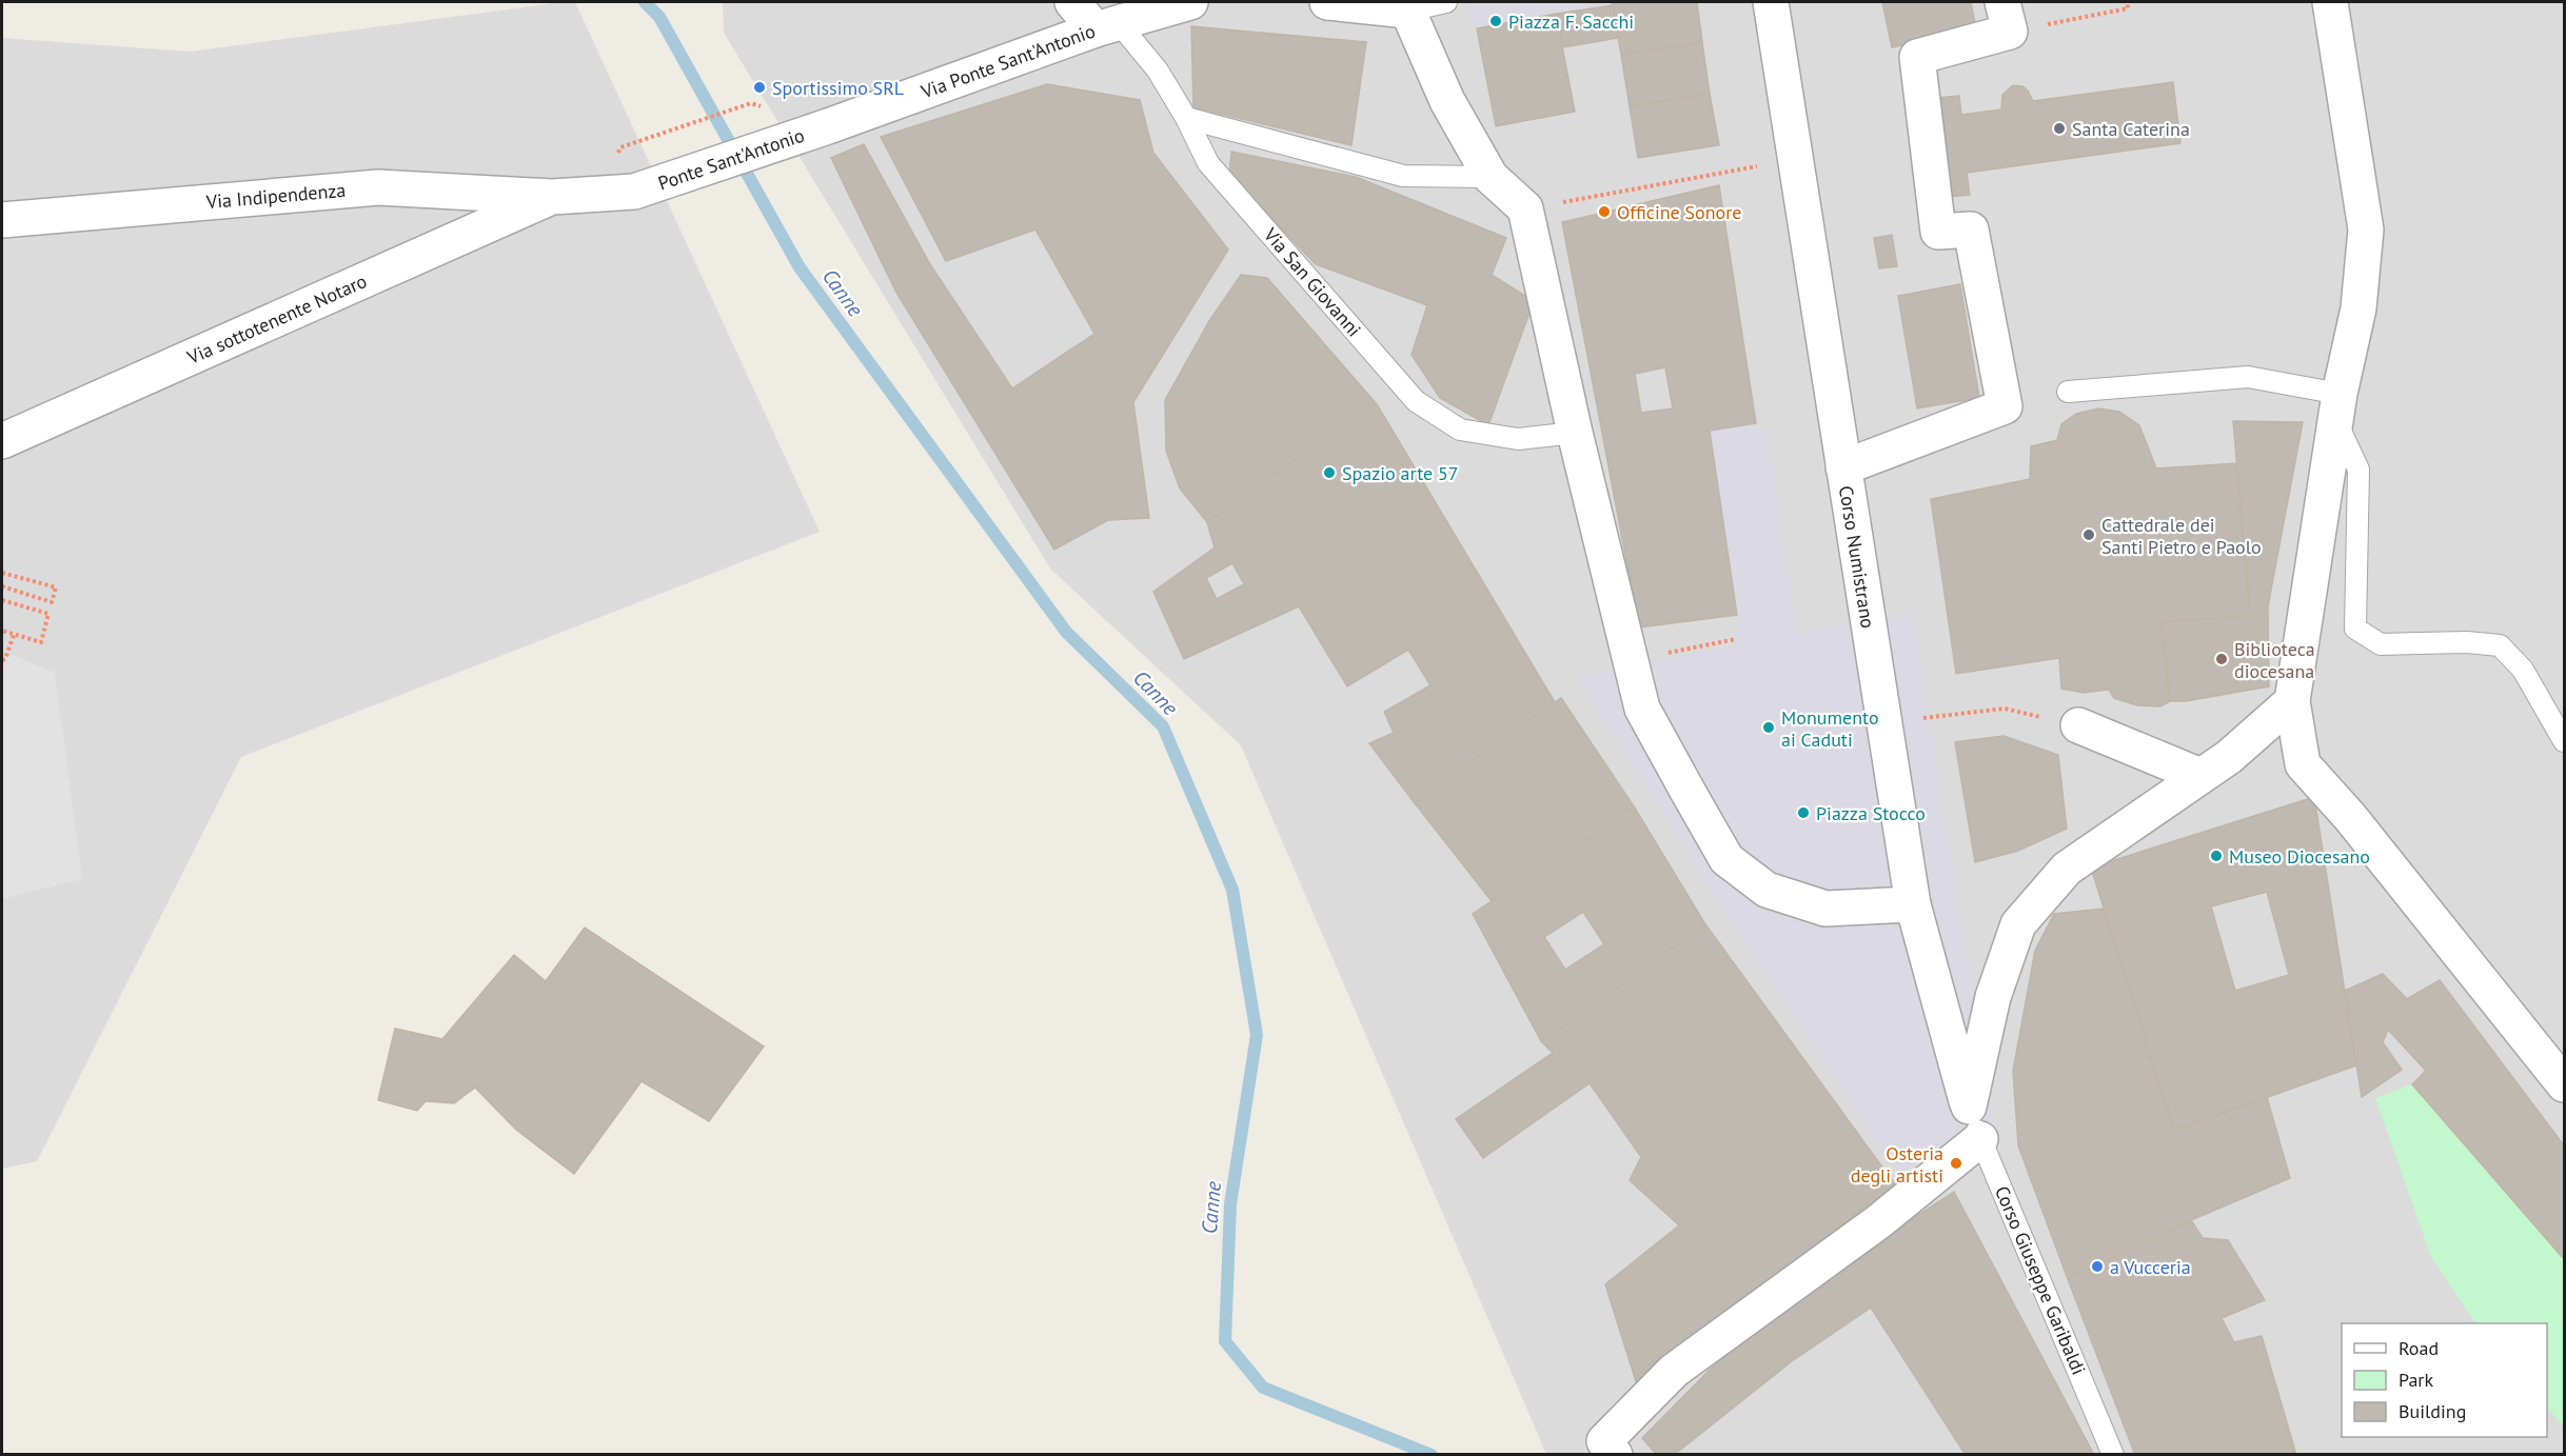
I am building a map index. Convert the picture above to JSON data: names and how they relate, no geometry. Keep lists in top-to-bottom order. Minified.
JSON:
{"streets":{"street":["Via Ponte Sant'Antonio","Ponte Sant'Antonio","Via Indipendenza","Via sottotenente Notaro","Corso Numistrano"],"lane":["Via San Giovanni","Corso Giuseppe Garibaldi"]},"crossings":[["Via Ponte Sant'Antonio","Ponte Sant'Antonio"],["Via Ponte Sant'Antonio","Via San Giovanni"],["Ponte Sant'Antonio","Via Indipendenza"],["Ponte Sant'Antonio","Via sottotenente Notaro"],["Via Indipendenza","Via sottotenente Notaro"],["Corso Numistrano","Corso Giuseppe Garibaldi"]],"water":["Canne"],"places":["Piazza F. Sacchi","Sportissimo SRL","Santa Caterina","Officine Sonore","Spazio arte 57","Cattedrale dei Santi Pietro e Paolo","Biblioteca diocesana","Monumento ai Caduti","Piazza Stocco","Museo Diocesano","Osteria degli artisti","a Vucceria"],"legend":["Road","Park","Building"]}
